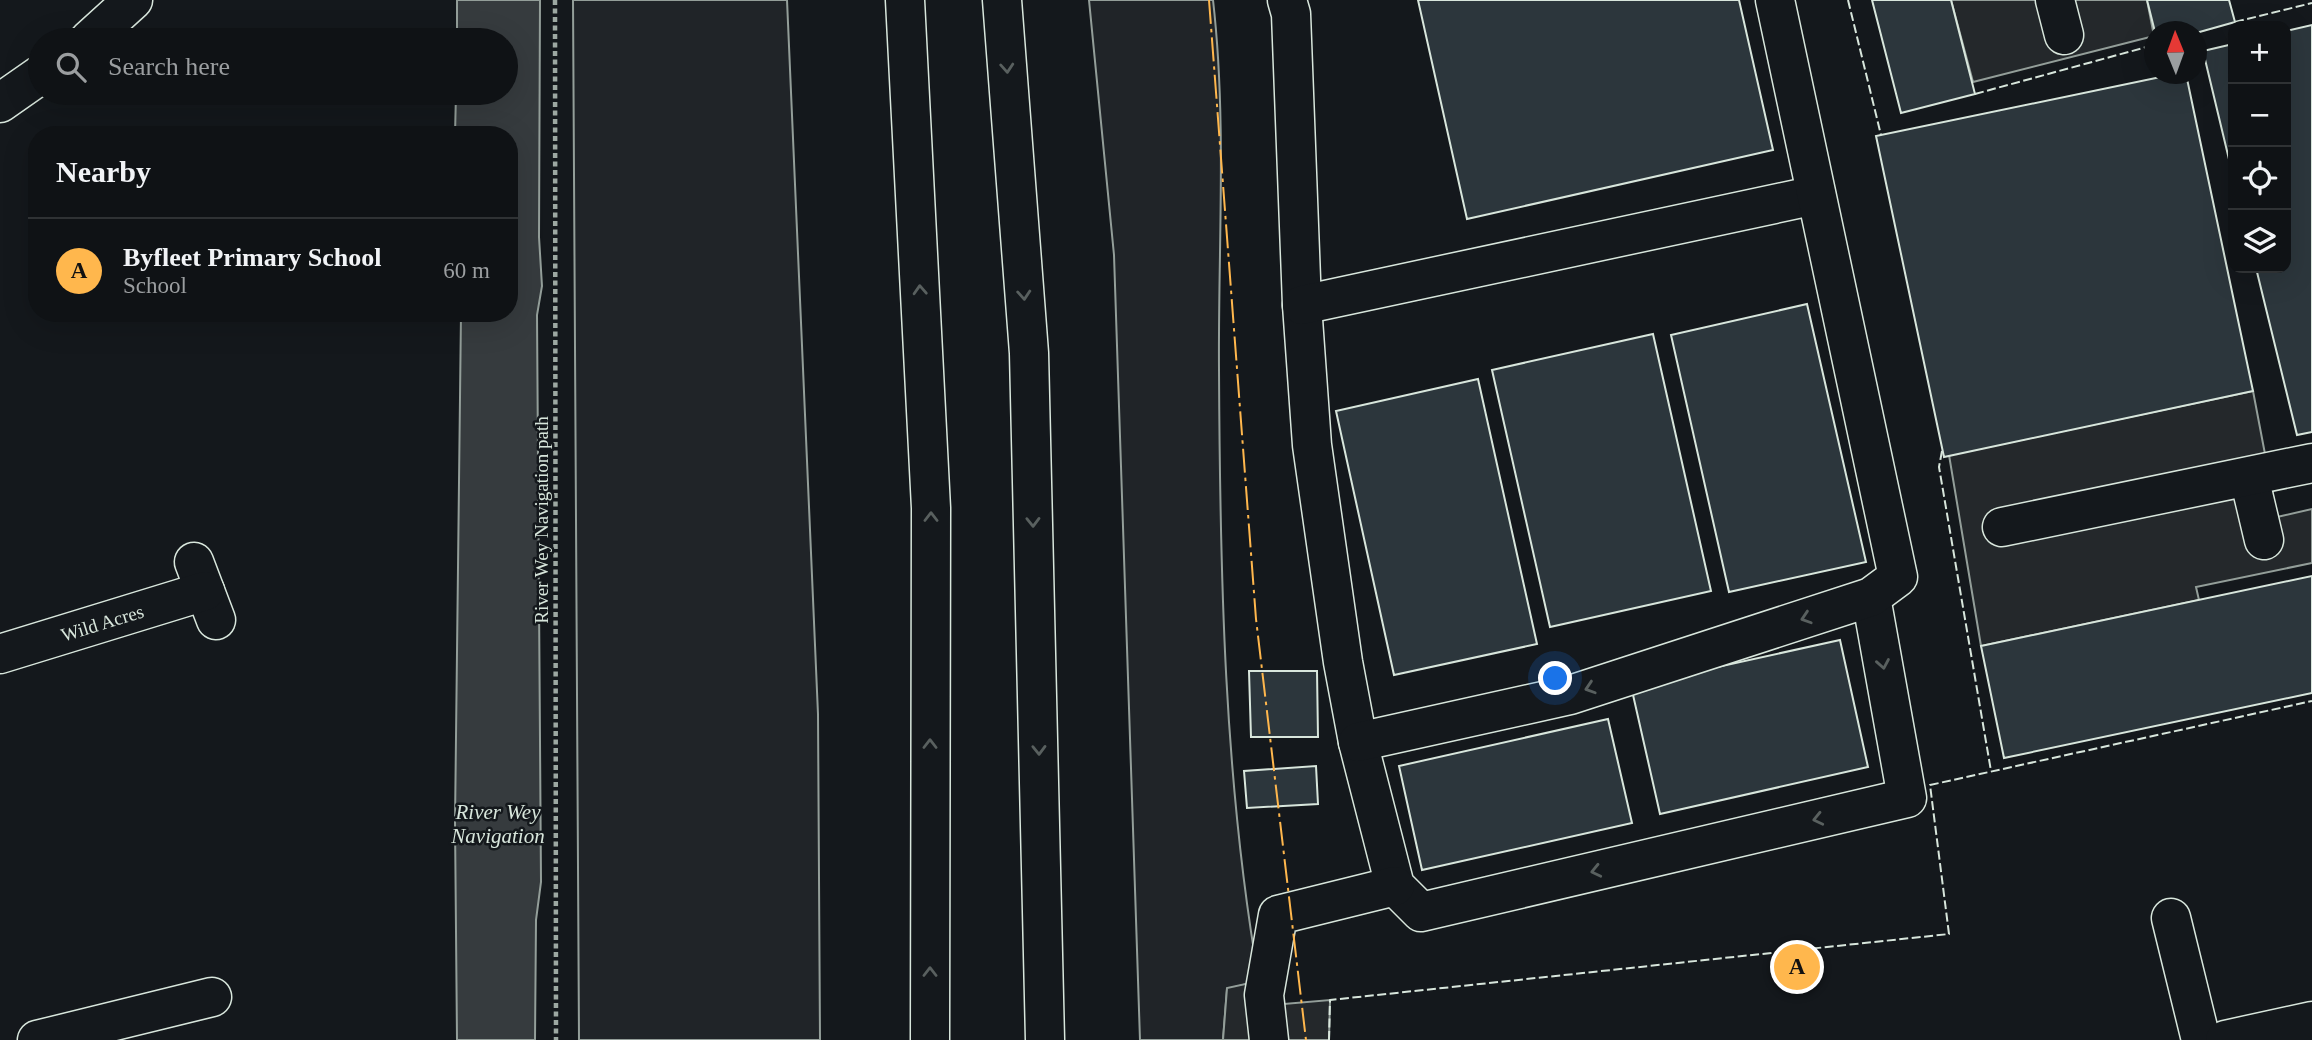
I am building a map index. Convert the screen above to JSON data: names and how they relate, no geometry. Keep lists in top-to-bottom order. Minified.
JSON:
{"streets":{"main road":["Wild Acres"],"path":["River Wey Navigation path"]},"water":["River Wey Navigation"],"north":"top","page":{"map_buttons":["+","−"],"search":"Search here","heading":"Nearby","list":[{"mark":"A","name":"Byfleet Primary School","note":"School","value":"60 m"}],"pins":"A"}}
